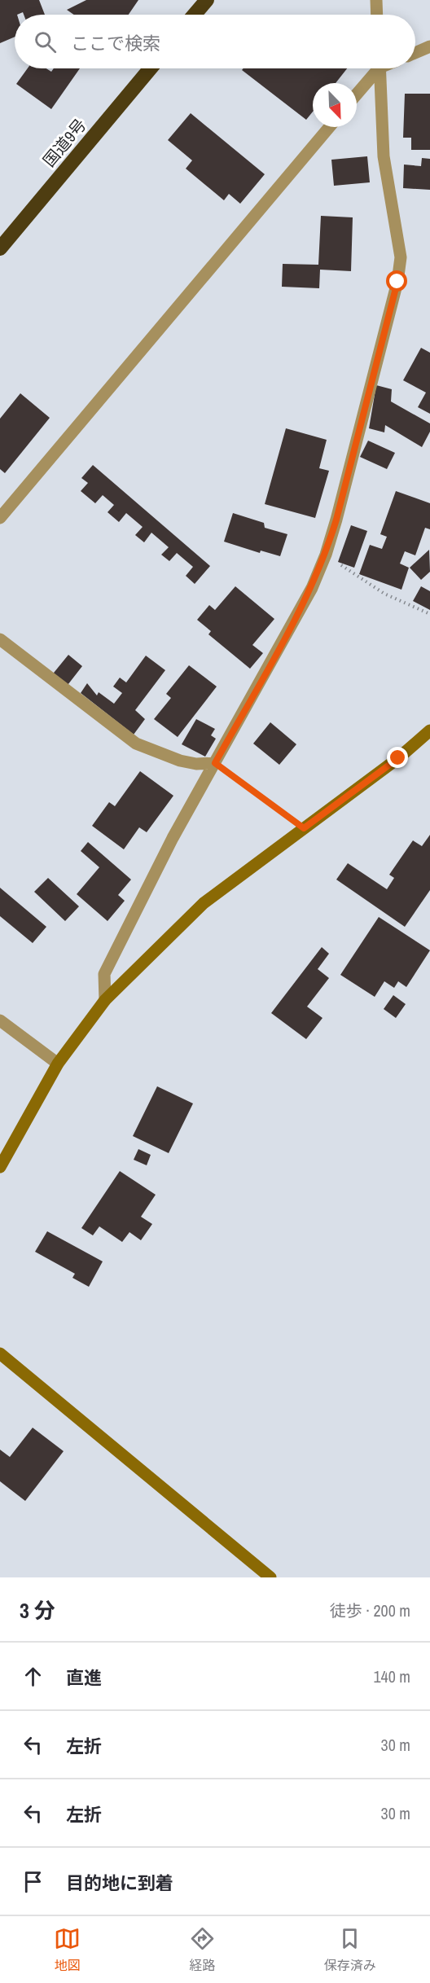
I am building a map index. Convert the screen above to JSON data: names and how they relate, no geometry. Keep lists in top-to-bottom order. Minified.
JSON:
{"streets":{"highway":["国道9号"]},"north":"bottom right","page":{"search":"ここで検索","heading":["3 分","徒歩 · 200 m"],"list":[["直進","140 m"],["左折","30 m"],["左折","30 m"],"目的地に到着"],"nav":["地図","経路","保存済み"]}}
